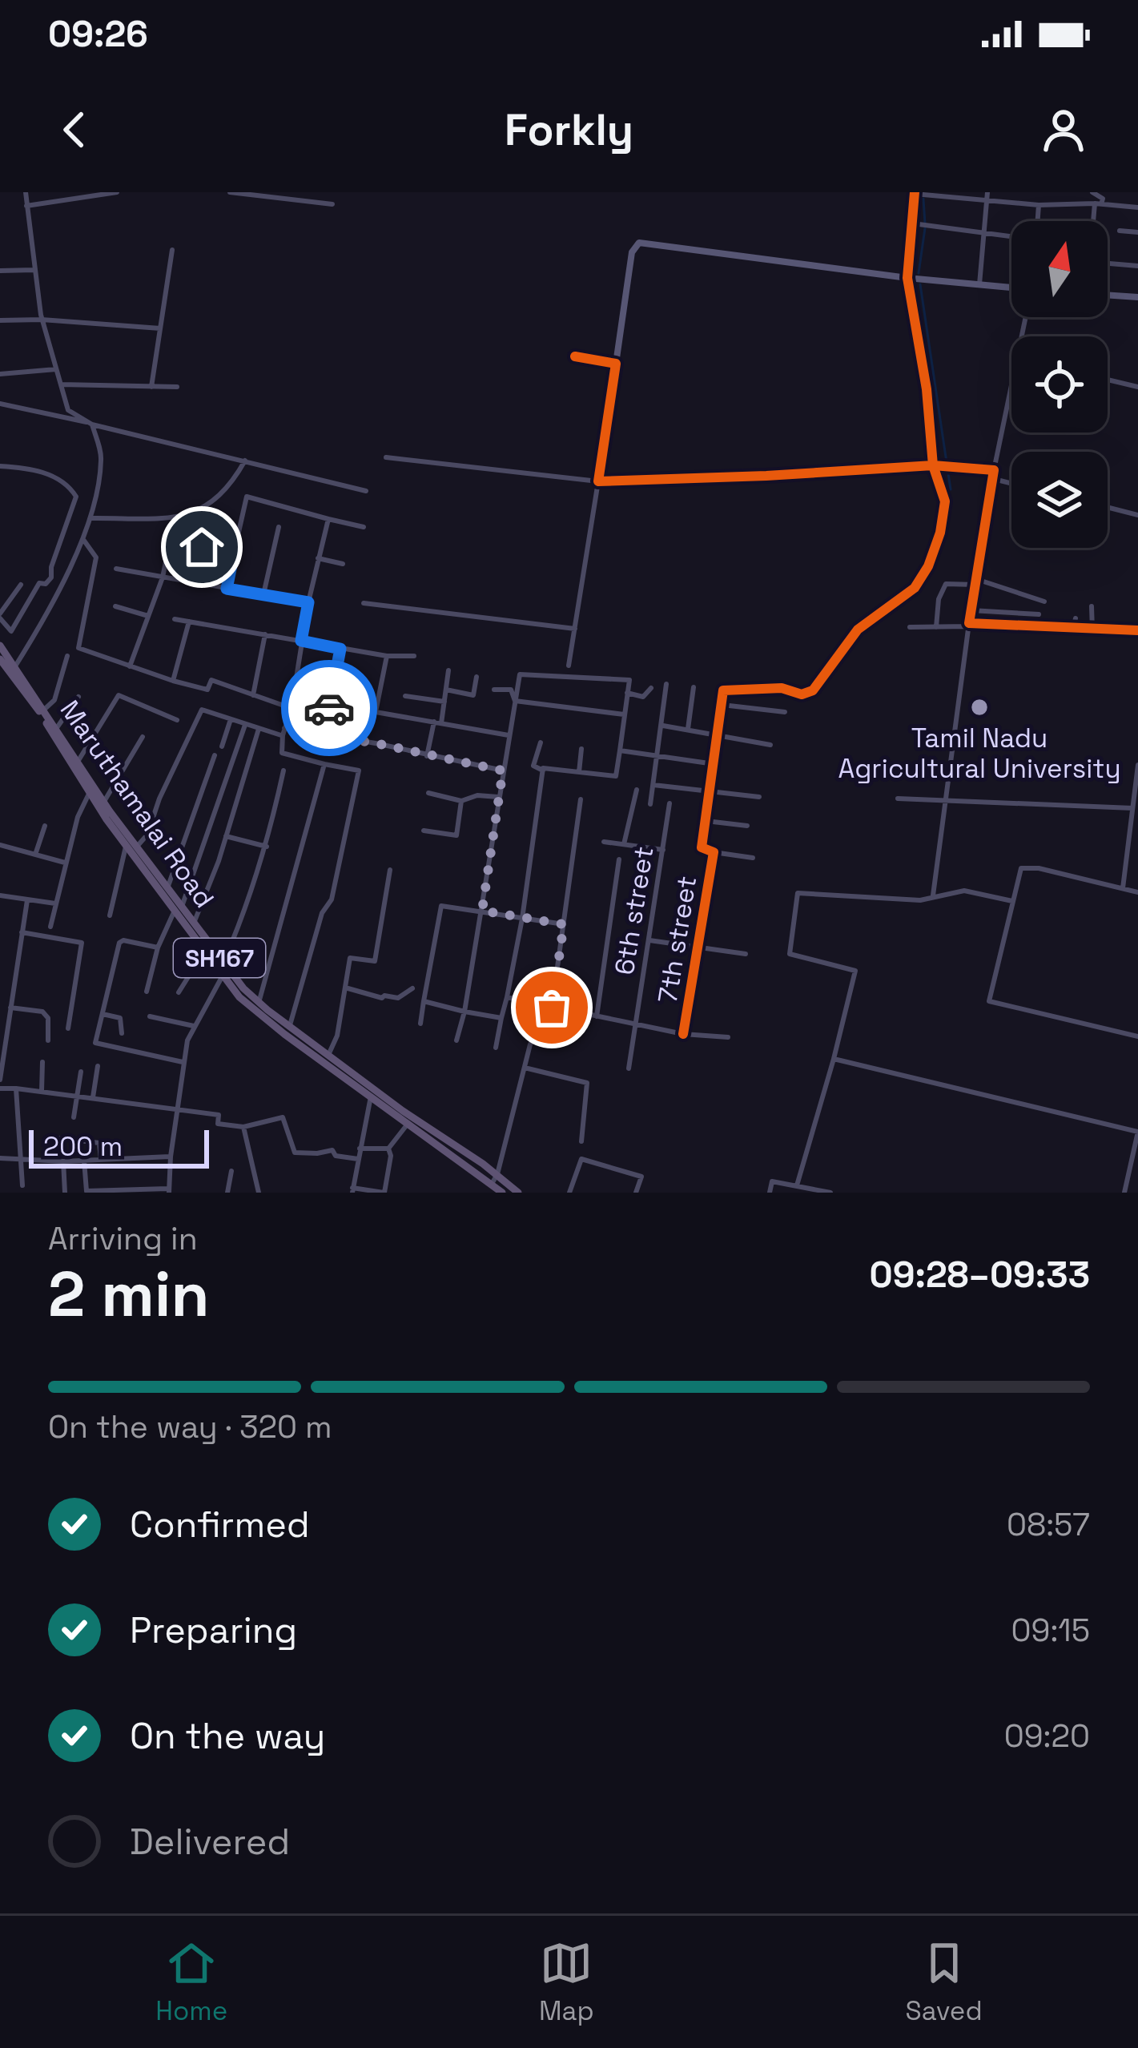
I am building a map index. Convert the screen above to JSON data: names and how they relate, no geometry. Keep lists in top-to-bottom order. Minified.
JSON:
{"streets":{"main road":["Maruthamalai Road","SH167"],"street":["6th street","7th street"]},"places":["Tamil Nadu Agricultural University"],"scale_bar":"200 m","north":"top","page":{"status":"09:26","header":"Forkly","scale":"200 m","heading":["2 min","Arriving in","09:28–09:33"],"bar":"On the way · 320 m","list":[["Confirmed","08:57"],["Preparing","09:15"],["On the way","09:20"],"Delivered"],"tabs":["Home","Map","Saved"]}}
